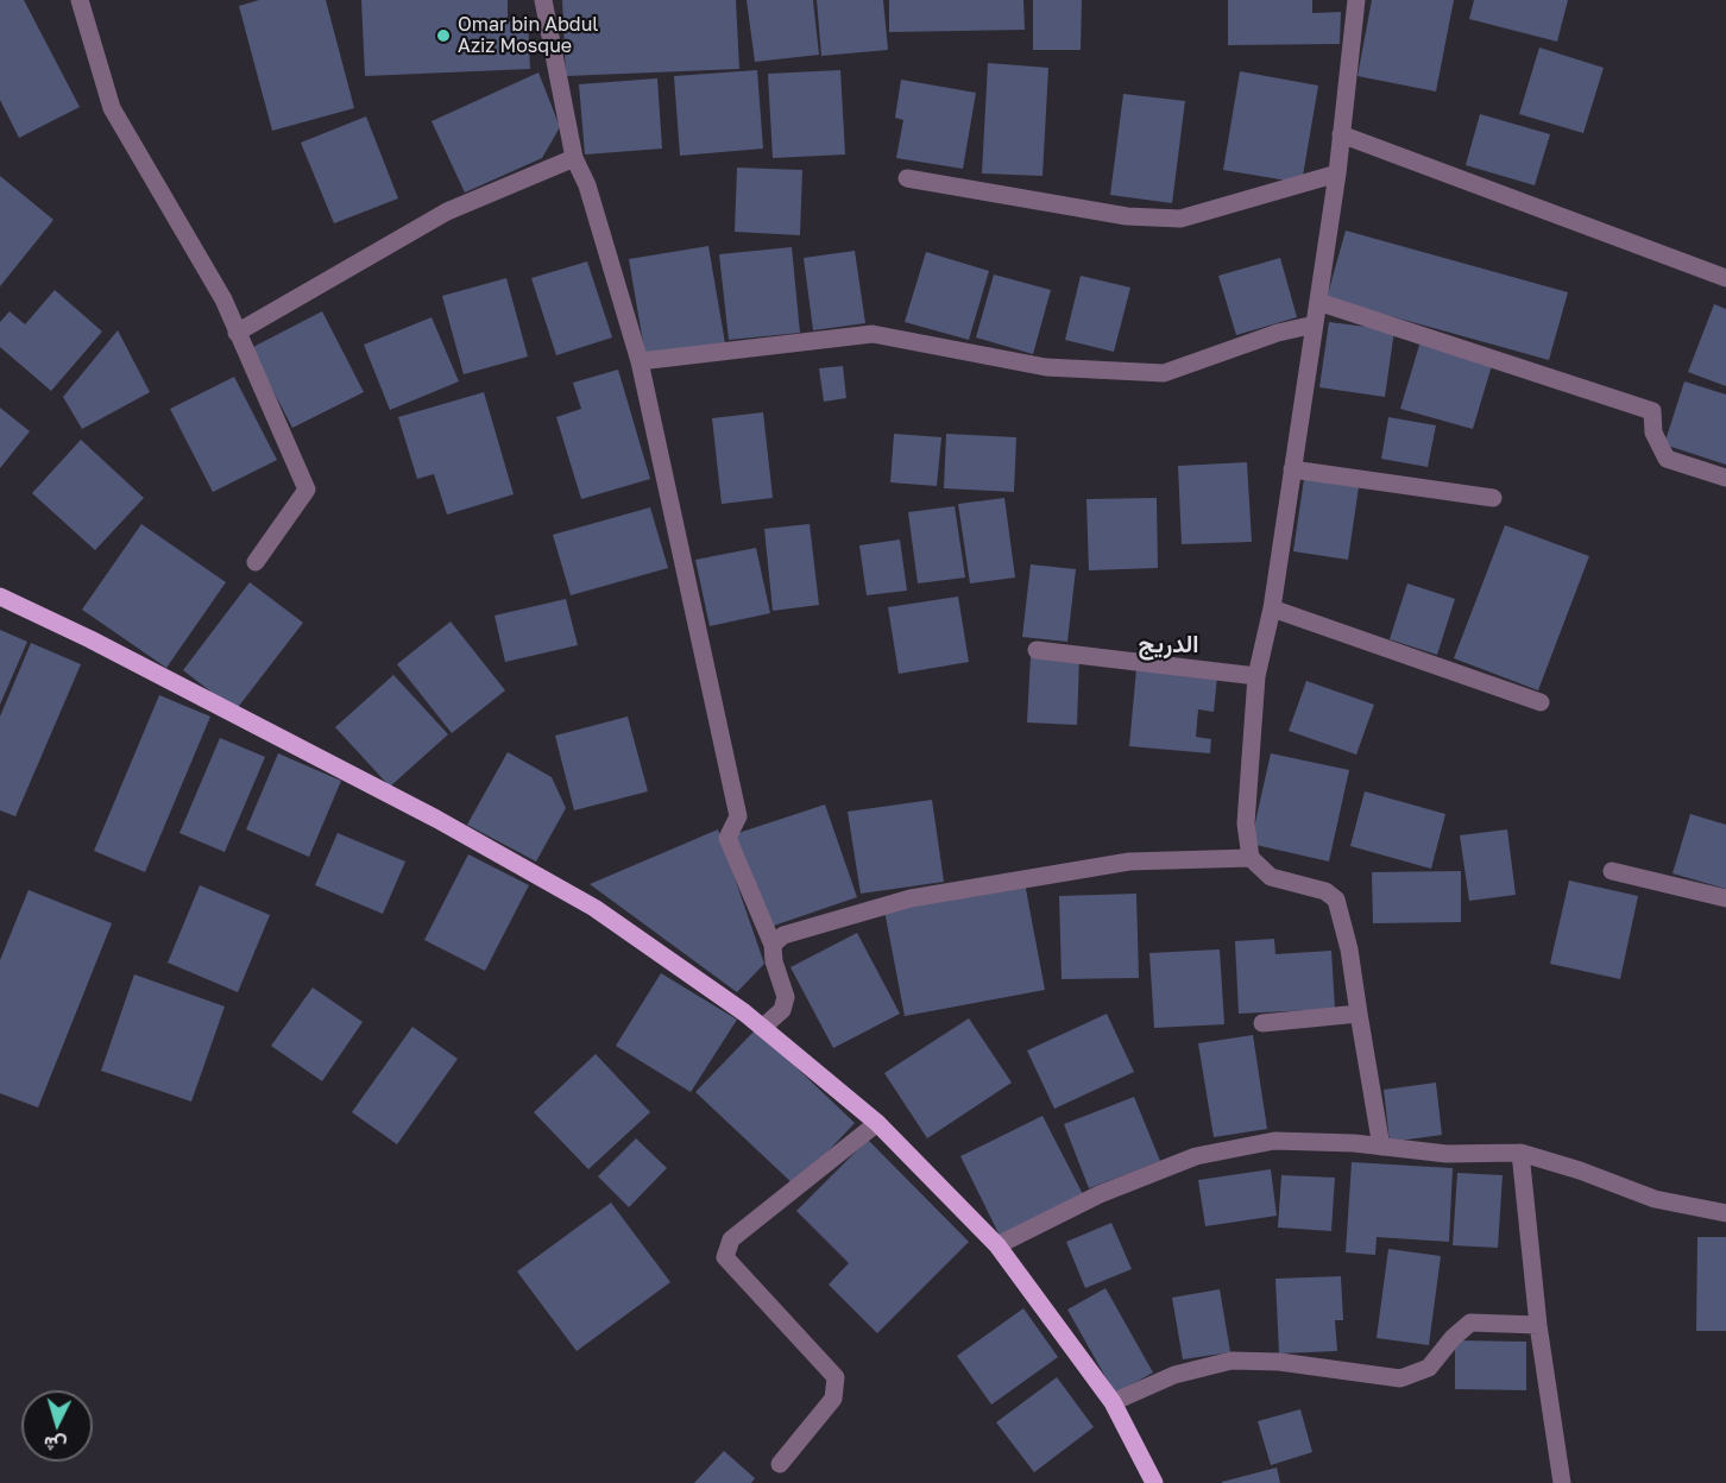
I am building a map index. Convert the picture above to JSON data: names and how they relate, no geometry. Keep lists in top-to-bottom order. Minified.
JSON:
{"districts":["الدريج"],"places":["Omar bin Abdul Aziz Mosque"],"north":"bottom"}
